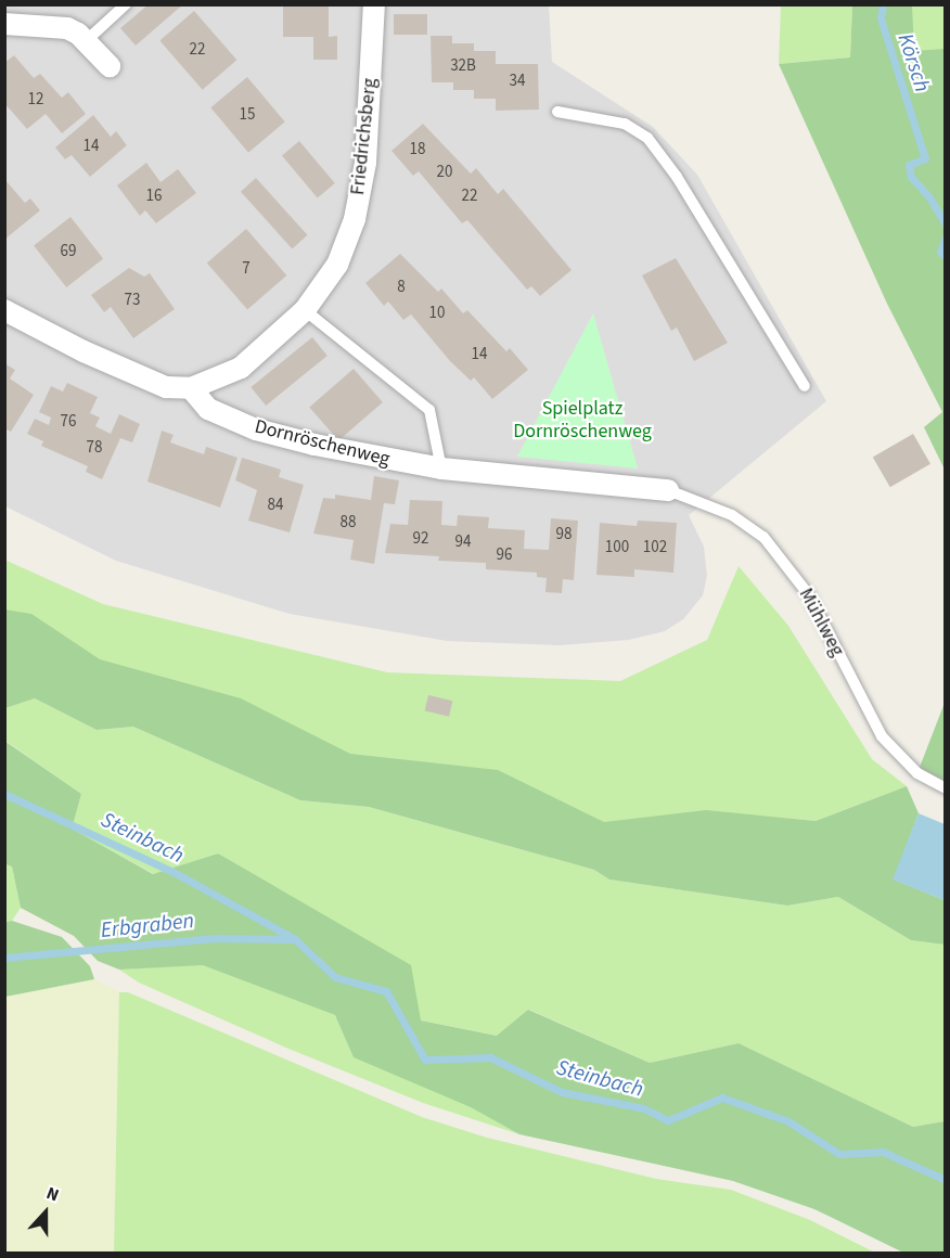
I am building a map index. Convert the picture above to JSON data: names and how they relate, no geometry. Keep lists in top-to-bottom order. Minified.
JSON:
{"streets":{"street":["Friedrichsberg","Dornröschenweg"],"lane":["Mühlweg"]},"crossings":[["Friedrichsberg","Dornröschenweg"],["Dornröschenweg","Mühlweg"]],"water":["Körsch","Steinbach","Erbgraben"],"parks":["Spielplatz Dornröschenweg"],"house_numbers":["22","32B","34","12","15","14","18","20","16","22","69","7","8","73","10","14","76","78","84","88","98","92","94","100","102","96"],"north":"top"}
